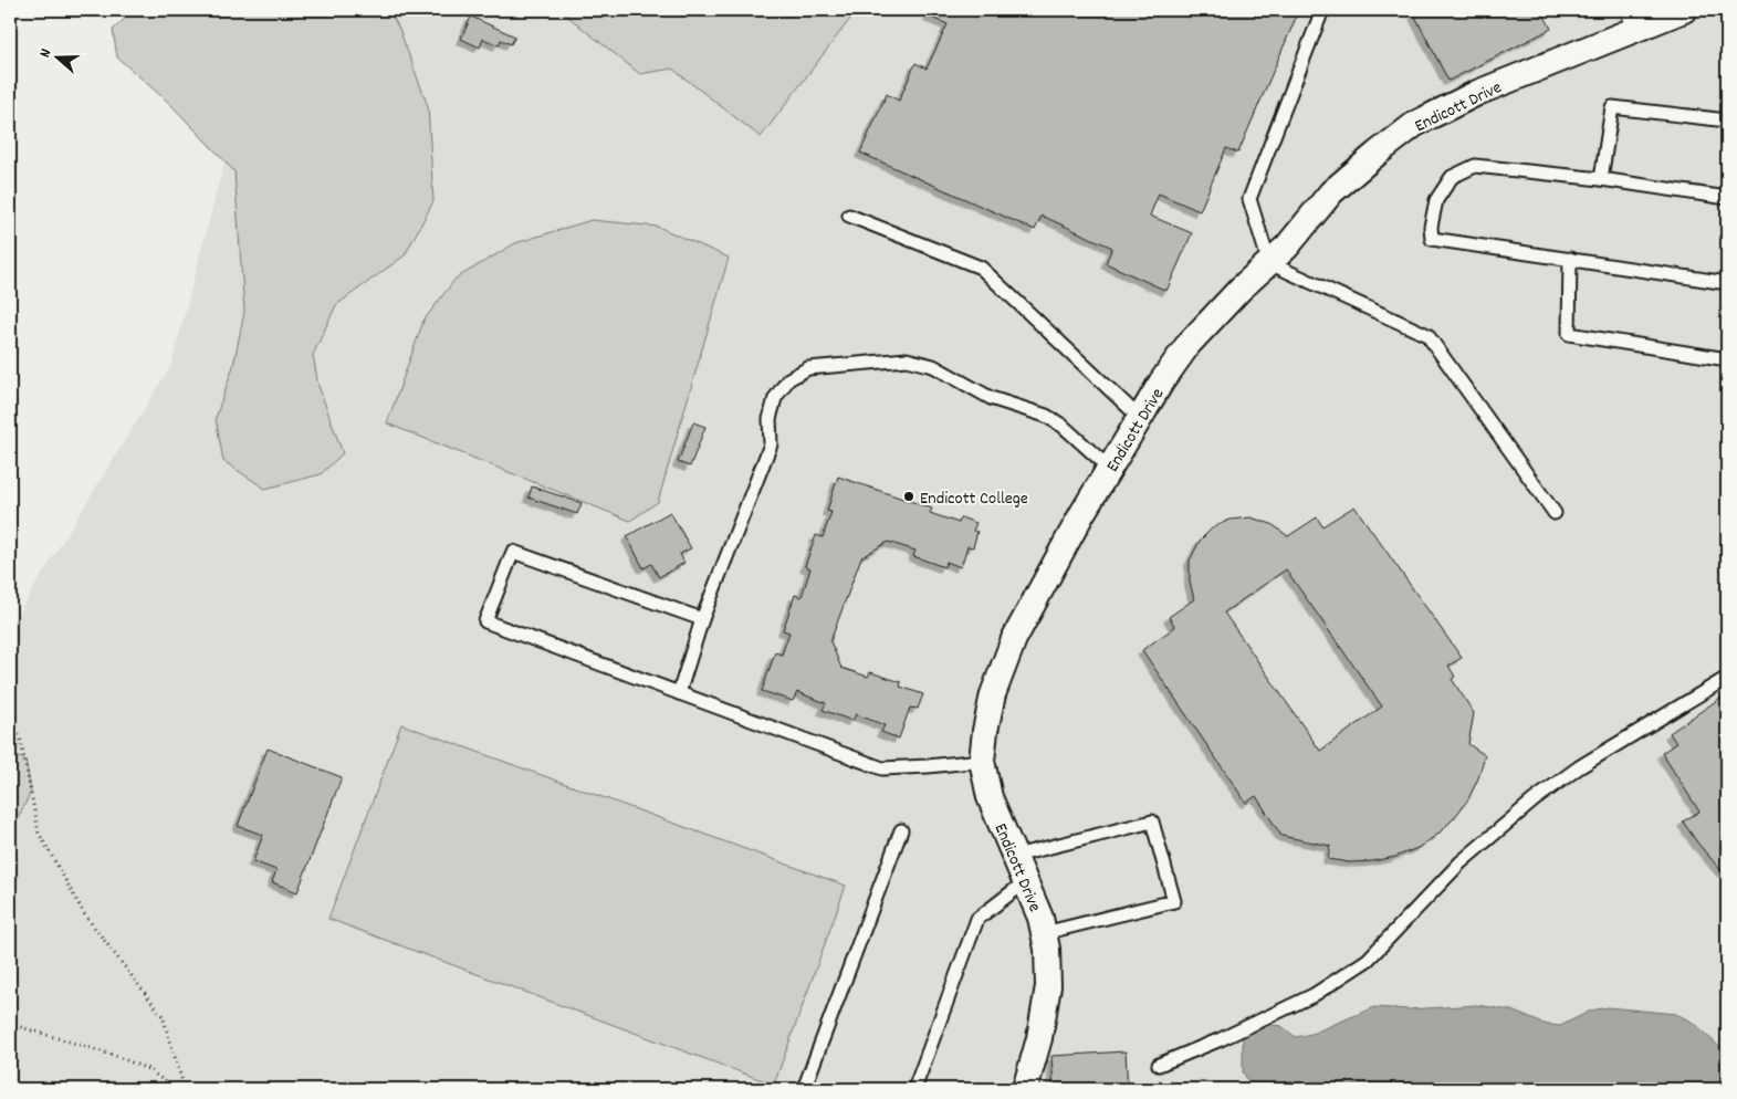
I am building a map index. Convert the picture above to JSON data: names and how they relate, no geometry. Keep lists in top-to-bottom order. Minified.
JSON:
{"streets":{"street":["Endicott Drive"]},"places":["Endicott College"],"north":"left"}
